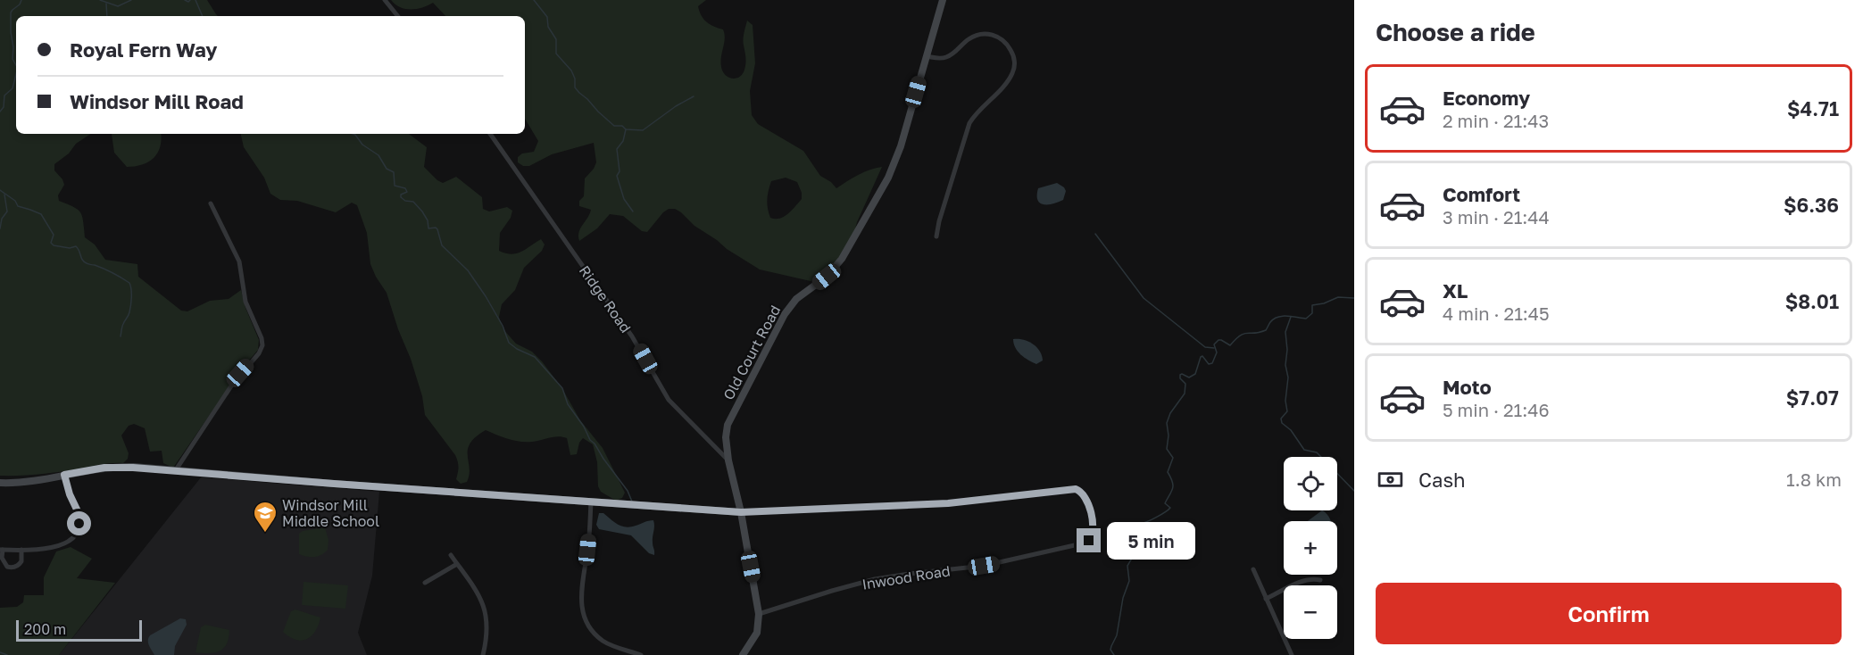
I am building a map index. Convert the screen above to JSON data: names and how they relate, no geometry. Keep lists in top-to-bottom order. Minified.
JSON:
{"streets":{"main road":["Old Court Road"],"street":["Ridge Road","Inwood Road"]},"crossings":[["Ridge Road","Old Court Road"],["Old Court Road","Inwood Road"]],"places":{"school or university":["Windsor Mill Middle School"]},"scale_bar":"200 m","page":{"heading":"Choose a ride","banner":["Royal Fern Way","Windsor Mill Road"],"list":[{"name":"Economy","note":"2 min · 21:43","value":"$4.71"},{"name":"Comfort","note":"3 min · 21:44","value":"$6.36"},{"name":"XL","note":"4 min · 21:45","value":"$8.01"},{"name":"Moto","note":"5 min · 21:46","value":"$7.07"}],"pay":["Cash","1.8 km"],"map_buttons":["+","−"],"bubble":"5 min","buttons":"Confirm","scale":"200 m"}}
